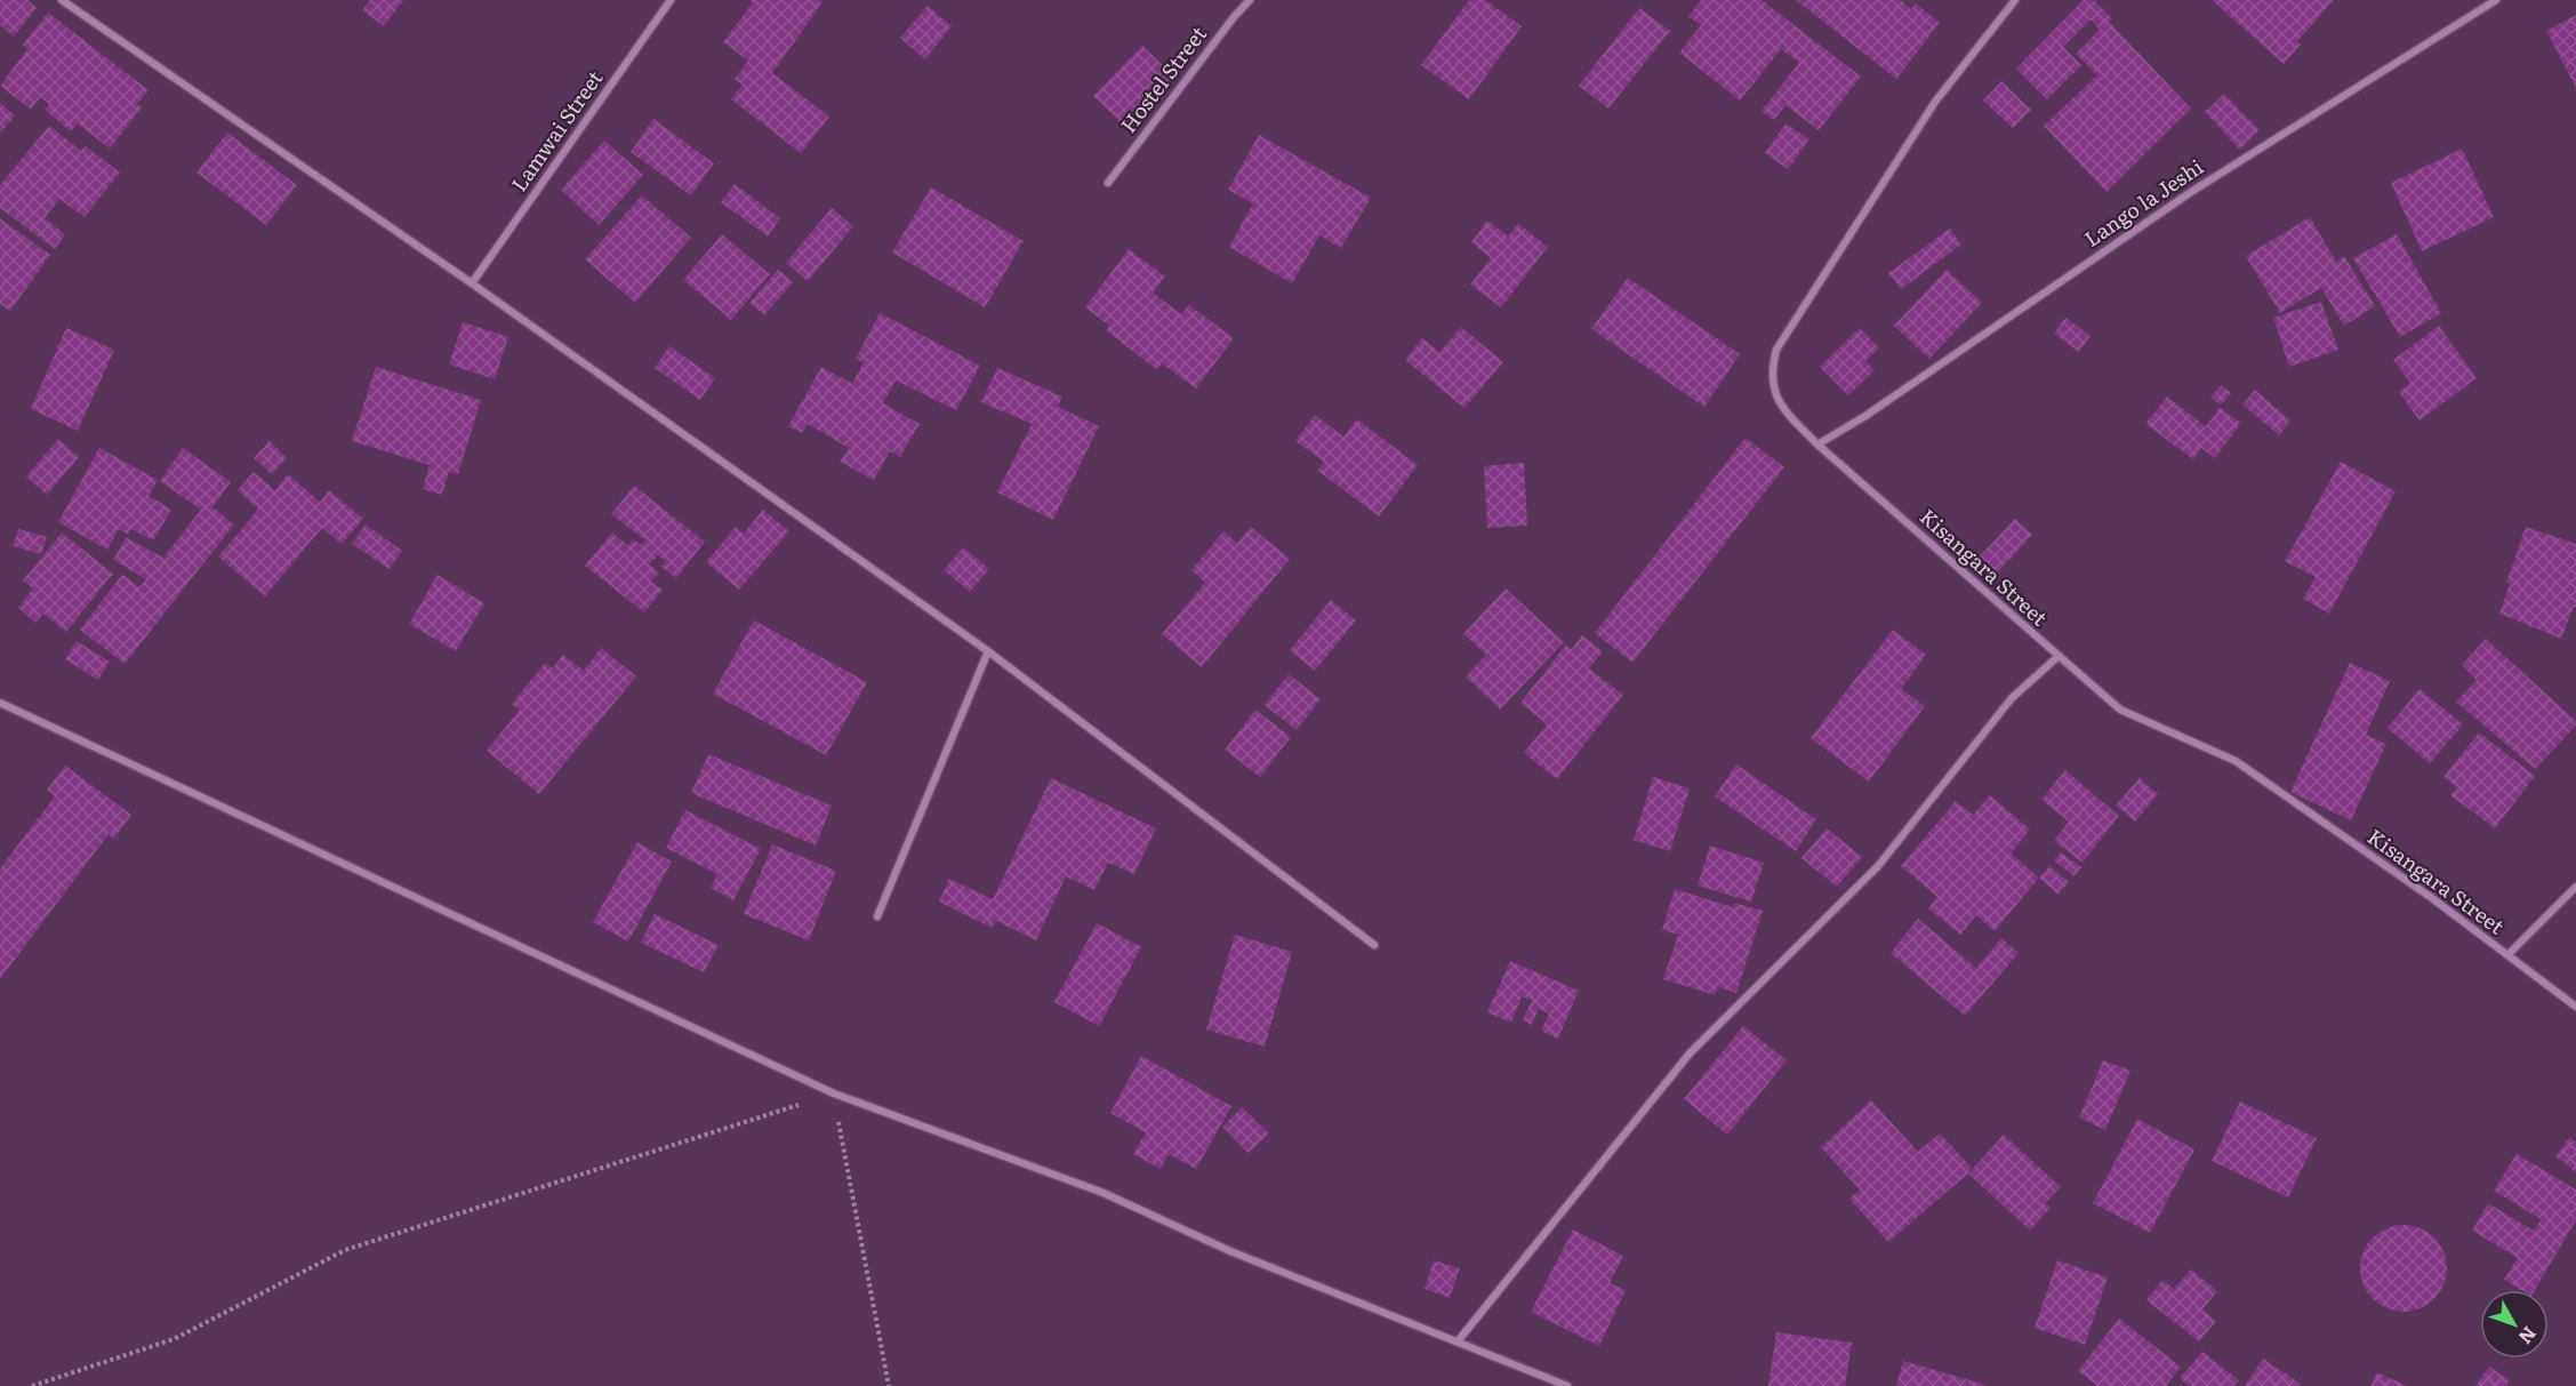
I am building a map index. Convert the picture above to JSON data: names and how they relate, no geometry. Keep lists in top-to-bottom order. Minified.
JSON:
{"streets":{"street":["Hostel Street","Lamwai Street","Lango la Jeshi","Kisangara Street"]},"crossings":[["Lango la Jeshi","Kisangara Street"]],"north":"bottom right"}
